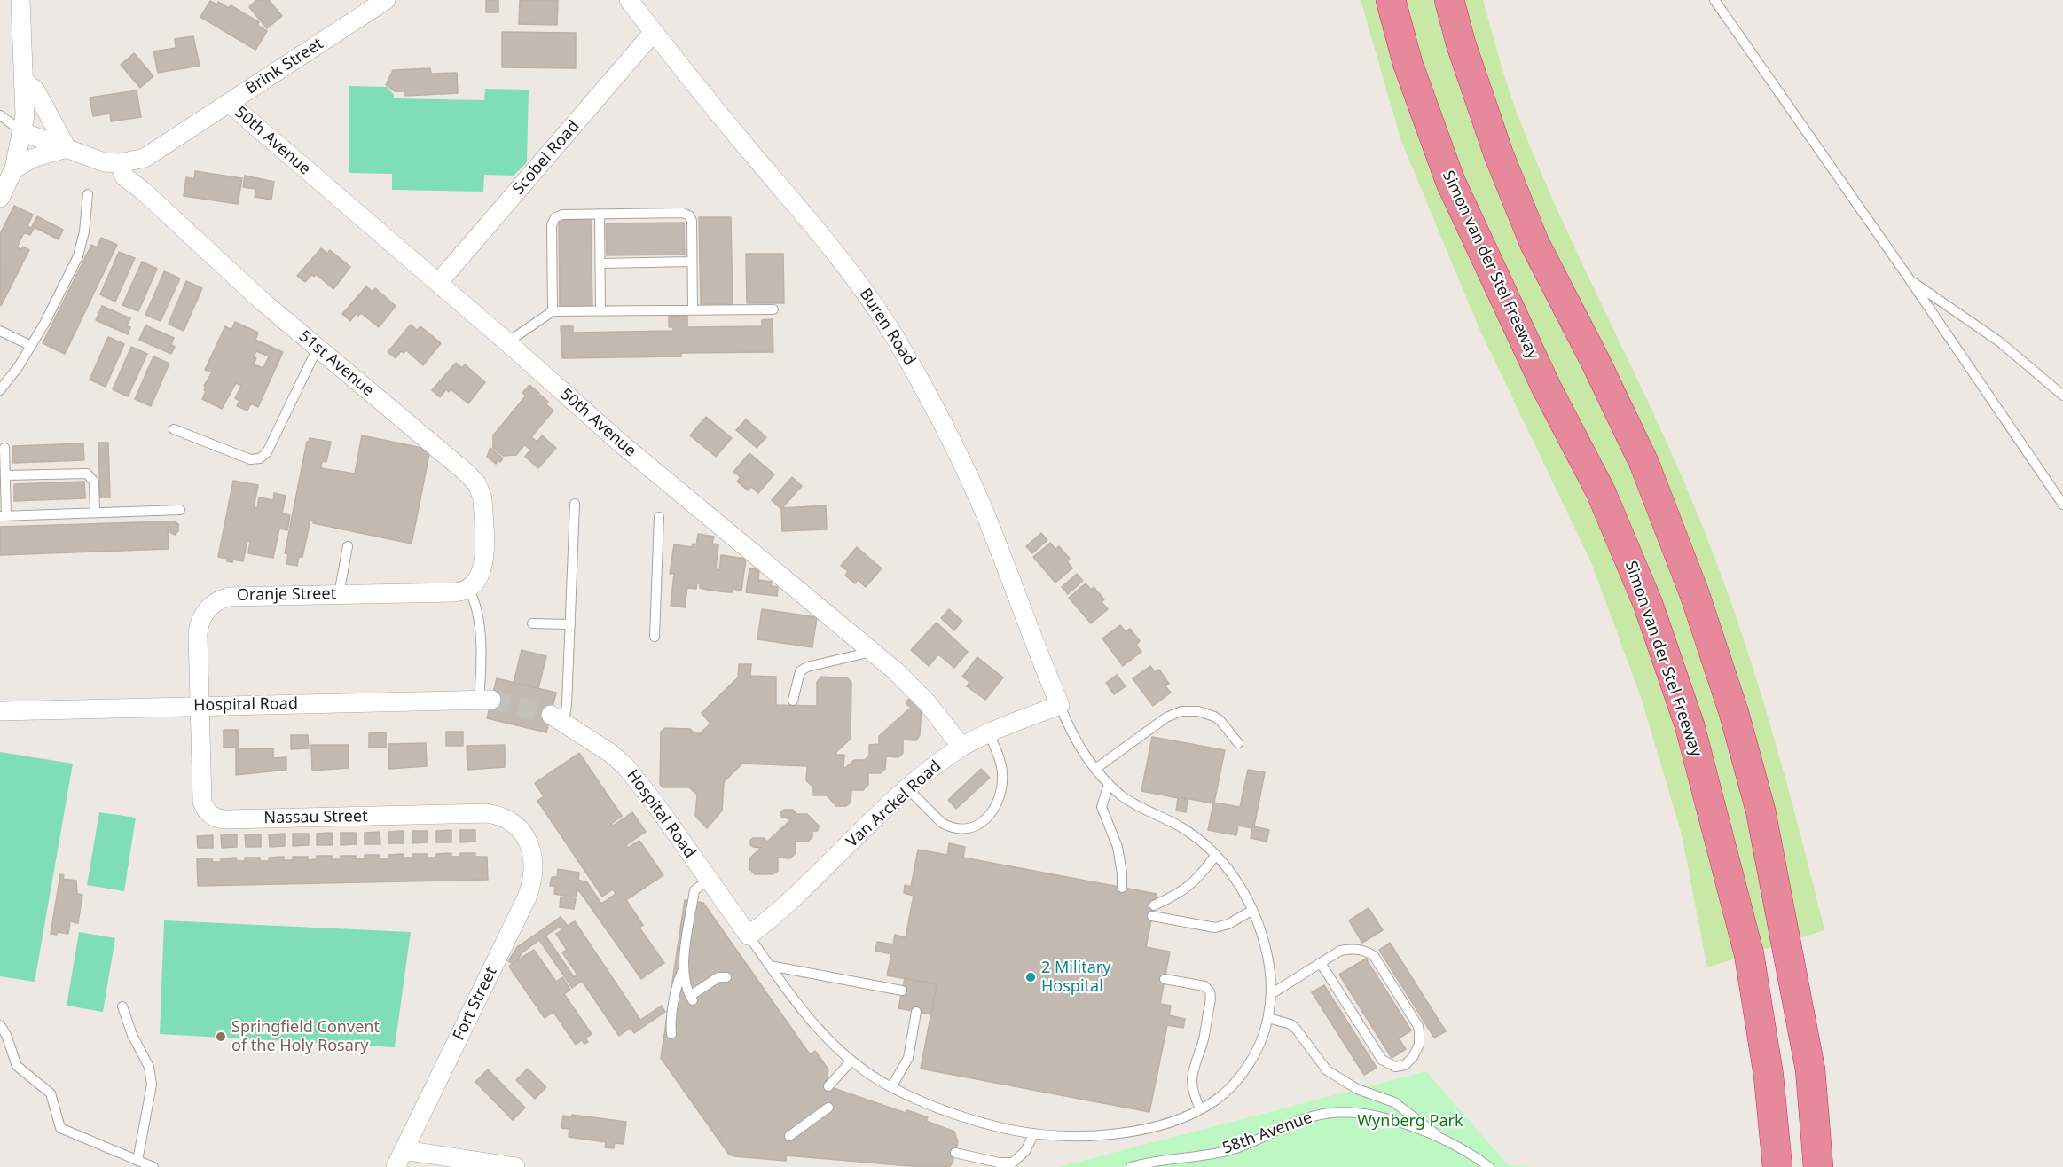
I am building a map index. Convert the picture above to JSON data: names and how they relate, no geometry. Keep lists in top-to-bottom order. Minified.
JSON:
{"streets":{"highway":["Simon van der Stel Freeway"],"street":["Brink Street","50th Avenue","Scobel Road","Buren Road","51st Avenue","Oranje Street","Hospital Road","Van Arckel Road","Nassau Street","Fort Street"],"lane":["58th Avenue"]},"crossings":[["Brink Street","50th Avenue"],["Brink Street","51st Avenue"],["50th Avenue","Scobel Road"],["50th Avenue","Van Arckel Road"],["Scobel Road","Buren Road"],["Buren Road","Van Arckel Road"],["51st Avenue","Oranje Street"],["Oranje Street","Hospital Road"],["Oranje Street","Nassau Street"],["Hospital Road","Van Arckel Road"],["Hospital Road","Nassau Street"],["Nassau Street","Fort Street"]],"parks":["Wynberg Park"],"places":["2 Military Hospital","Springfield Convent of the Holy Rosary"]}
